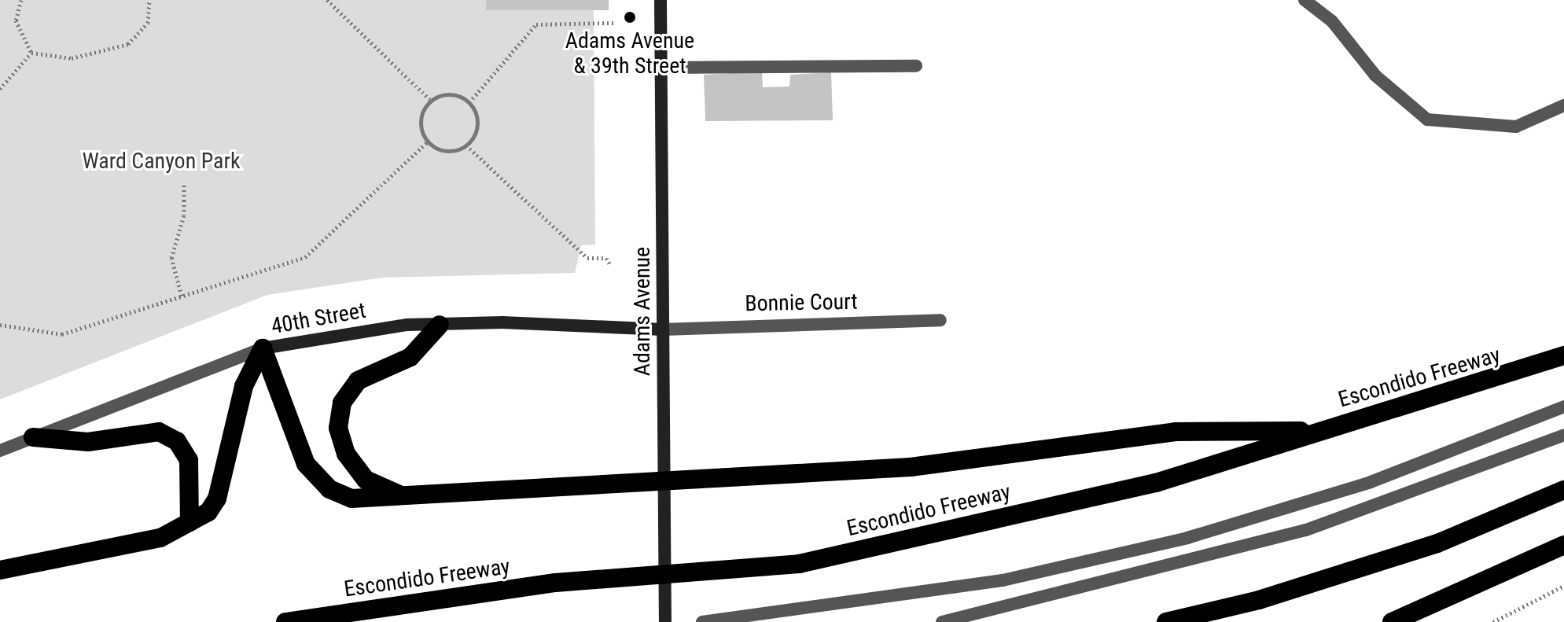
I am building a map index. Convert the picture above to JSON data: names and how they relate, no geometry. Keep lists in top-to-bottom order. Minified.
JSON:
{"streets":{"highway":["Escondido Freeway"],"main road":["Adams Avenue","40th Street"],"street":["Bonnie Court"]},"crossings":[["Bonnie Court","Adams Avenue"],["Bonnie Court","40th Street"],["Adams Avenue","40th Street"]],"parks":["Ward Canyon Park"],"places":["Adams Avenue & 39th Street"]}
